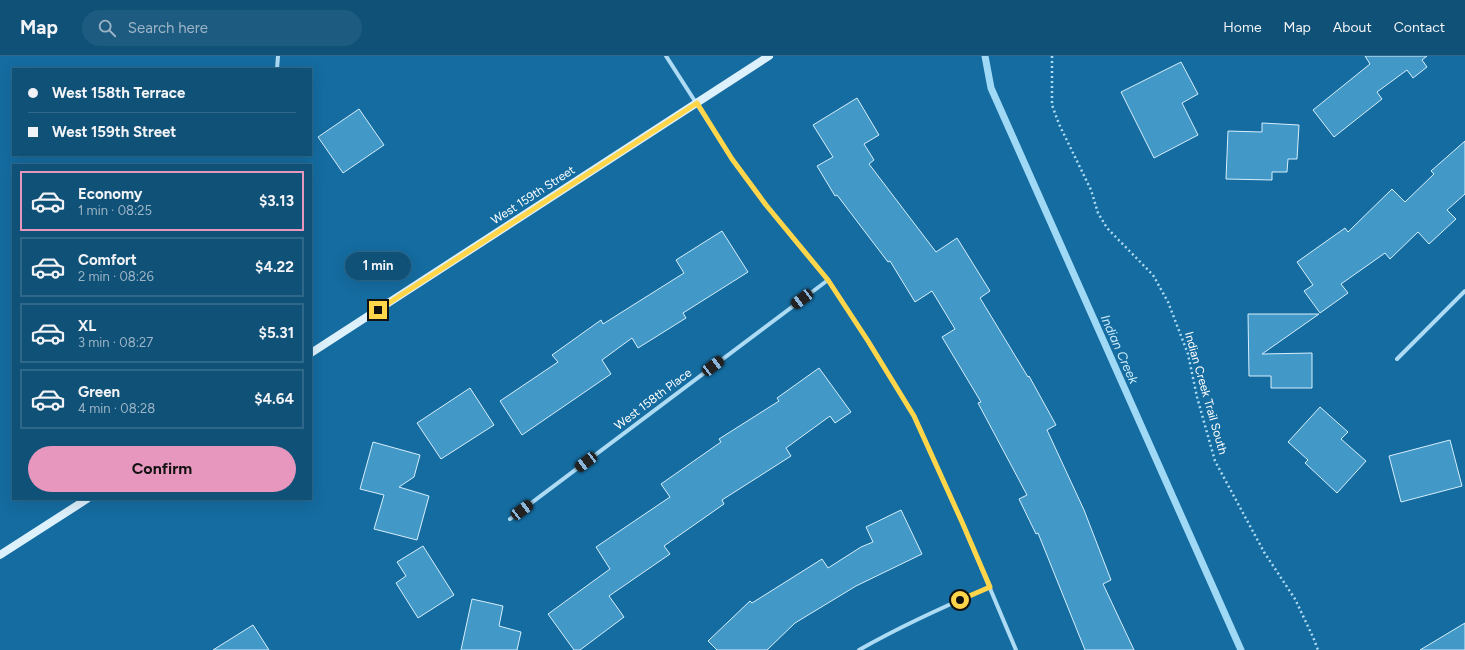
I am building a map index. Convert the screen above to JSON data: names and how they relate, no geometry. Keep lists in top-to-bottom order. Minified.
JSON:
{"streets":{"main road":["West 159th Street"],"street":["West 158th Place"],"path":["Indian Creek Trail South"]},"water":["Indian Creek"],"page":{"header":"Map","search":"Search here","nav":["Home","Map","About","Contact"],"banner":["West 158th Terrace","West 159th Street"],"list":[{"name":"Economy","note":"1 min · 08:25","value":"$3.13"},{"name":"Comfort","note":"2 min · 08:26","value":"$4.22"},{"name":"XL","note":"3 min · 08:27","value":"$5.31"},{"name":"Green","note":"4 min · 08:28","value":"$4.64"}],"bubble":"1 min","buttons":"Confirm"}}
